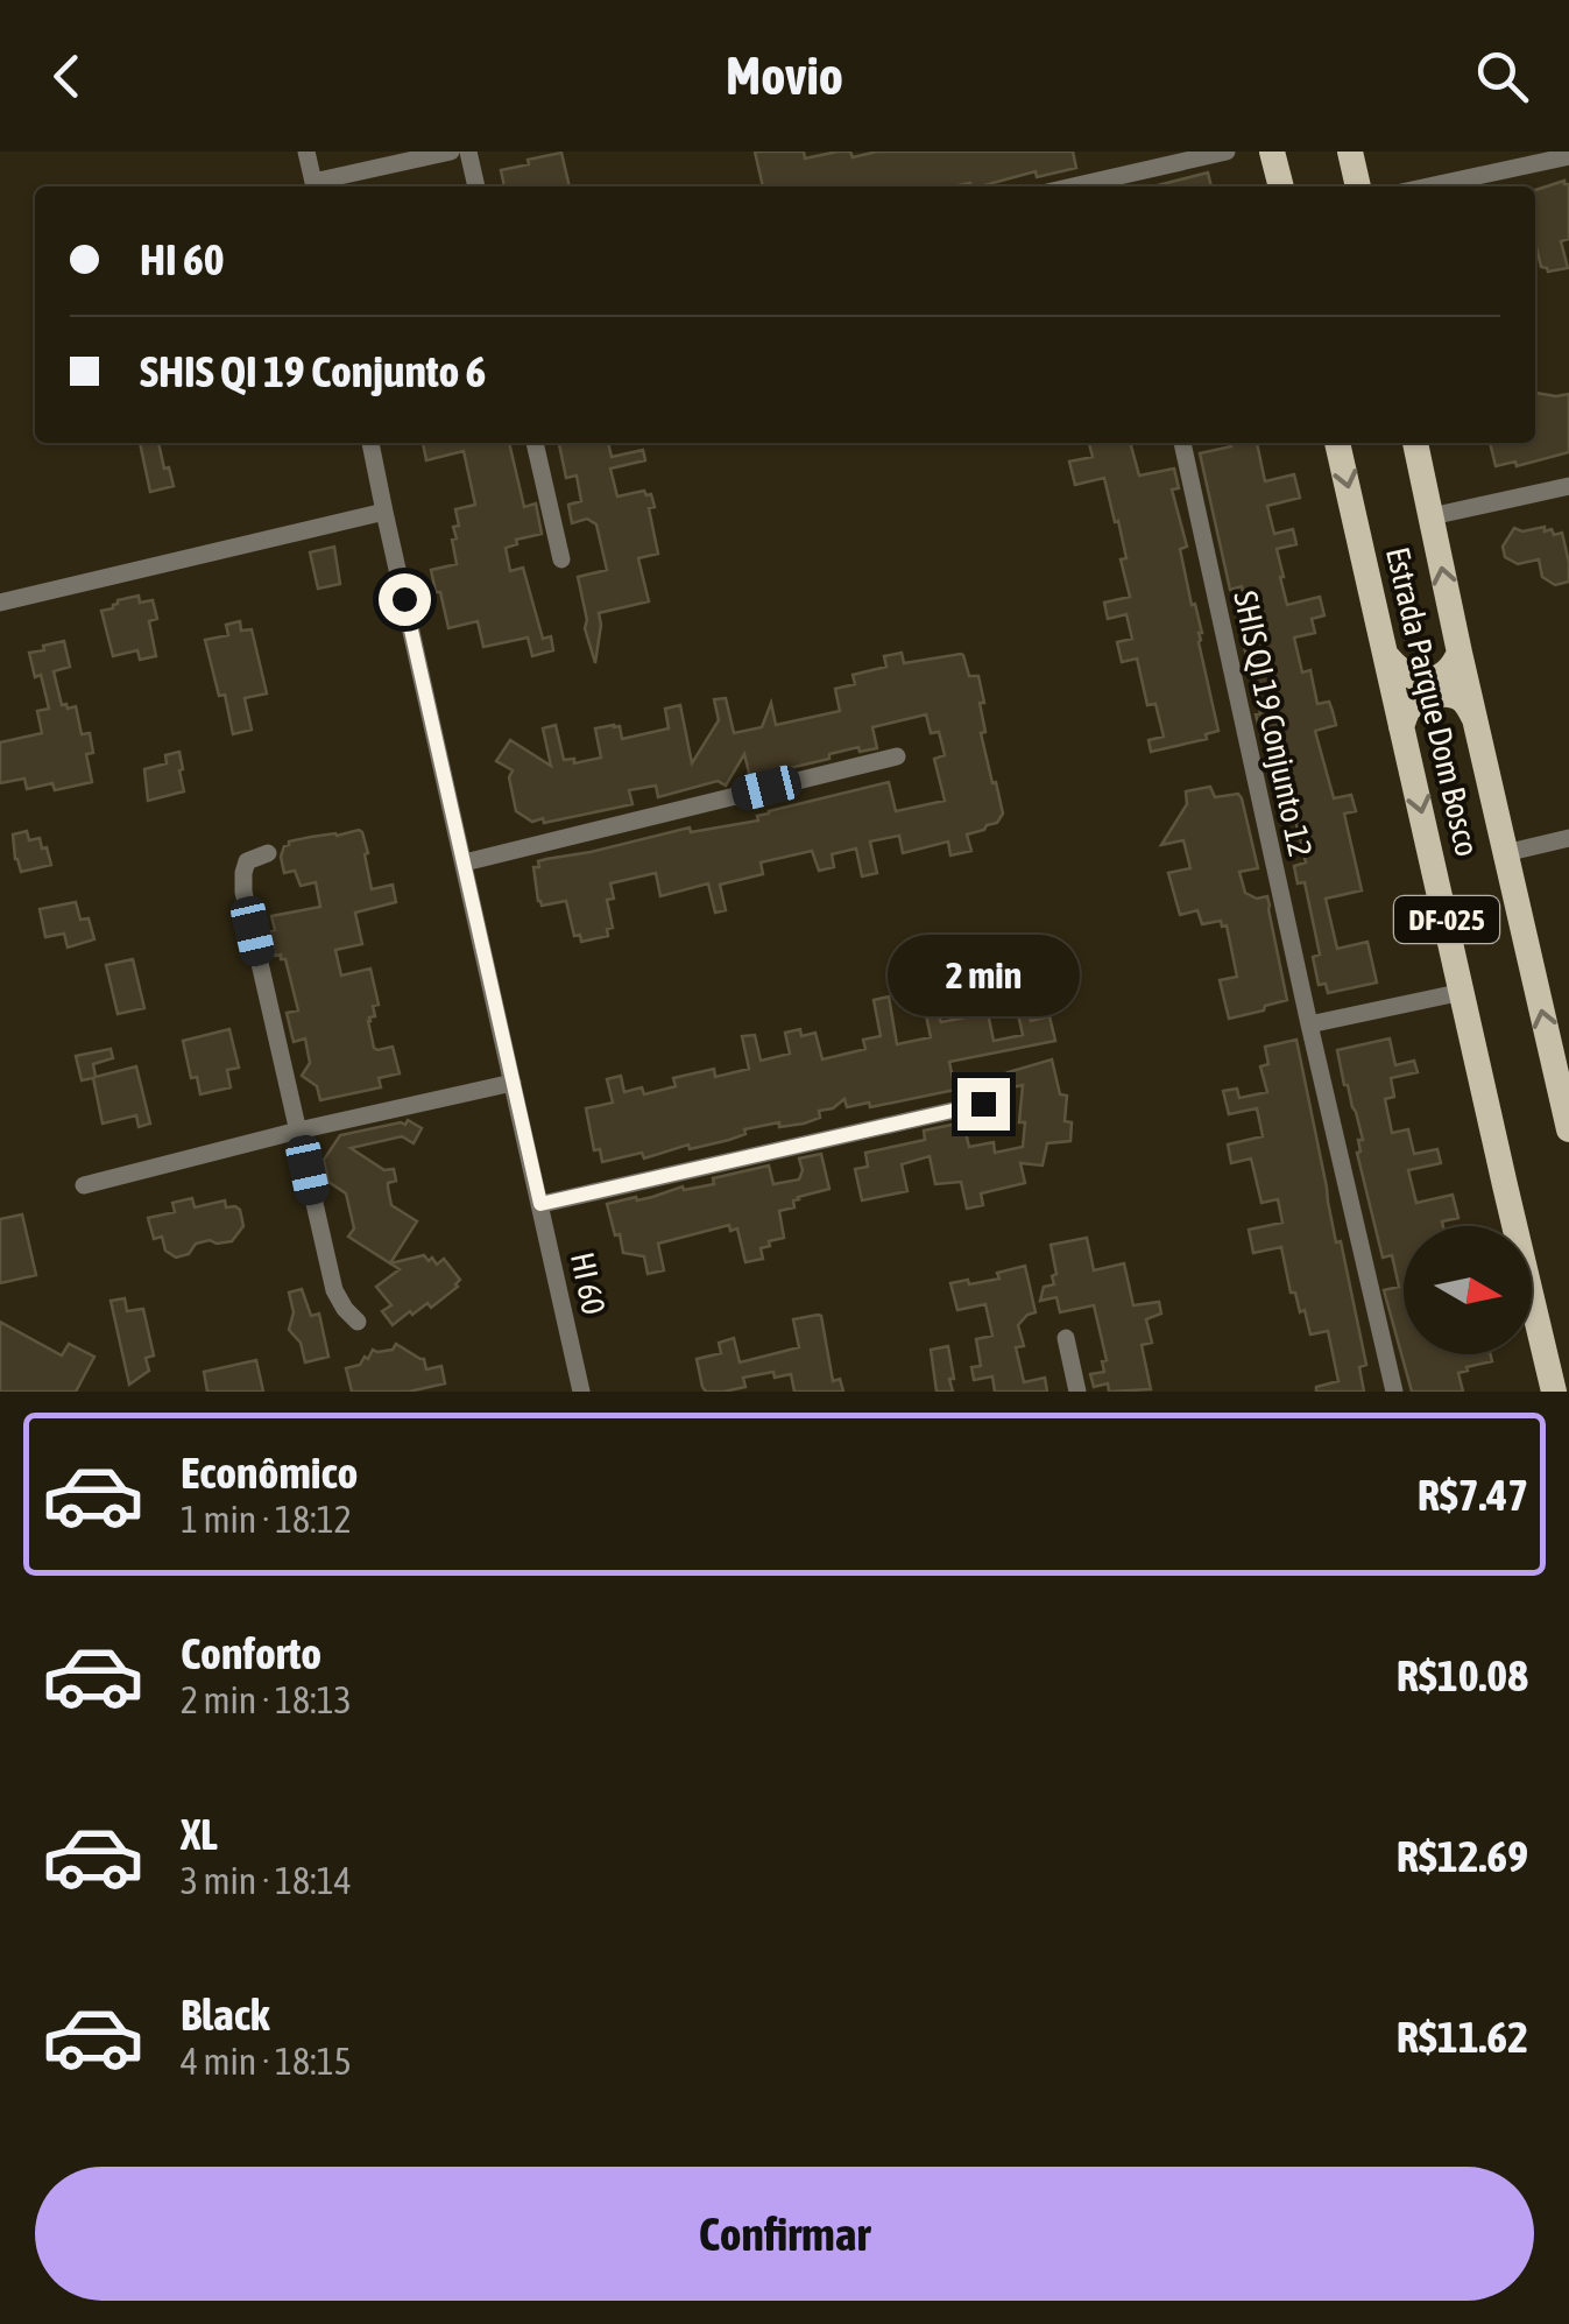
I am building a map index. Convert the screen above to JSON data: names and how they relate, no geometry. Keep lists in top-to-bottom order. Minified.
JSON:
{"streets":{"main road":["Estrada Parque Dom Bosco","DF-025"],"street":["SHIS QI 19 Conjunto 12","HI 60"]},"north":"right","page":{"header":"Movio","banner":["HI 60","SHIS QI 19 Conjunto 6"],"bubble":"2 min","list":[{"name":"Econômico","note":"1 min · 18:12","value":"R$7.47"},{"name":"Conforto","note":"2 min · 18:13","value":"R$10.08"},{"name":"XL","note":"3 min · 18:14","value":"R$12.69"},{"name":"Black","note":"4 min · 18:15","value":"R$11.62"}],"buttons":"Confirmar"}}
